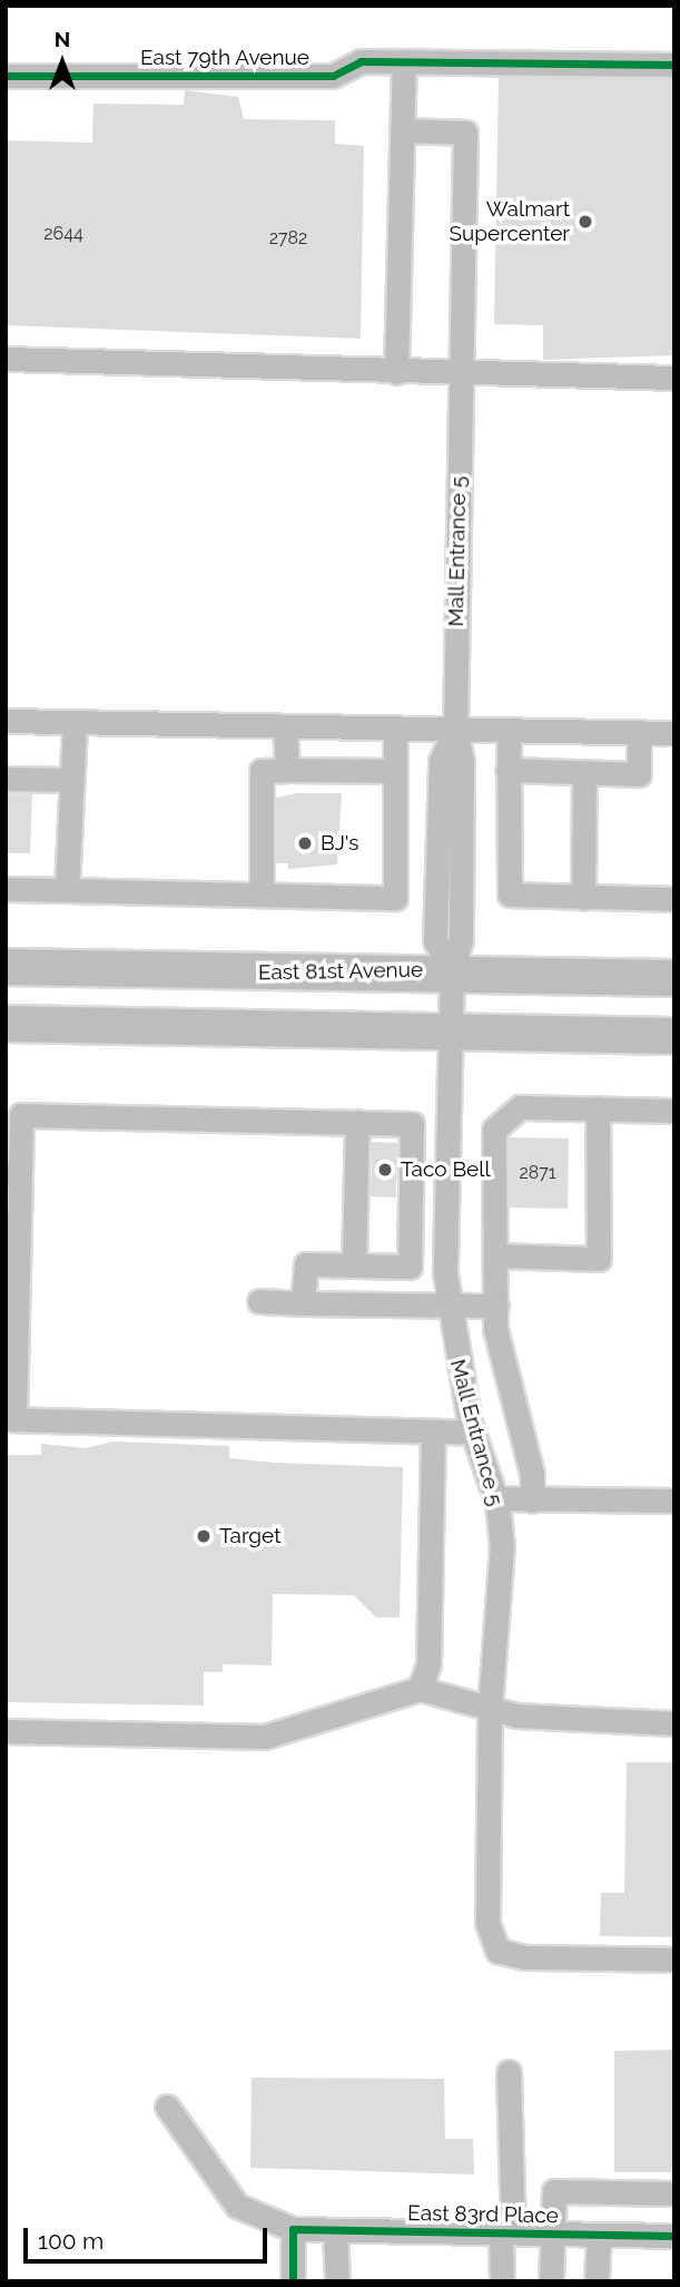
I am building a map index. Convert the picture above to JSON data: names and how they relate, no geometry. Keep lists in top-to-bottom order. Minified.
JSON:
{"streets":{"highway":["East 81st Avenue"],"street":["East 79th Avenue","Mall Entrance 5","East 83rd Place"]},"crossings":[["Mall Entrance 5","East 81st Avenue"]],"places":["Walmart Supercenter","BJ's","Taco Bell","Target"],"house_numbers":["2644","2782","2871"],"scale_bar":"100 m","north":"top"}
